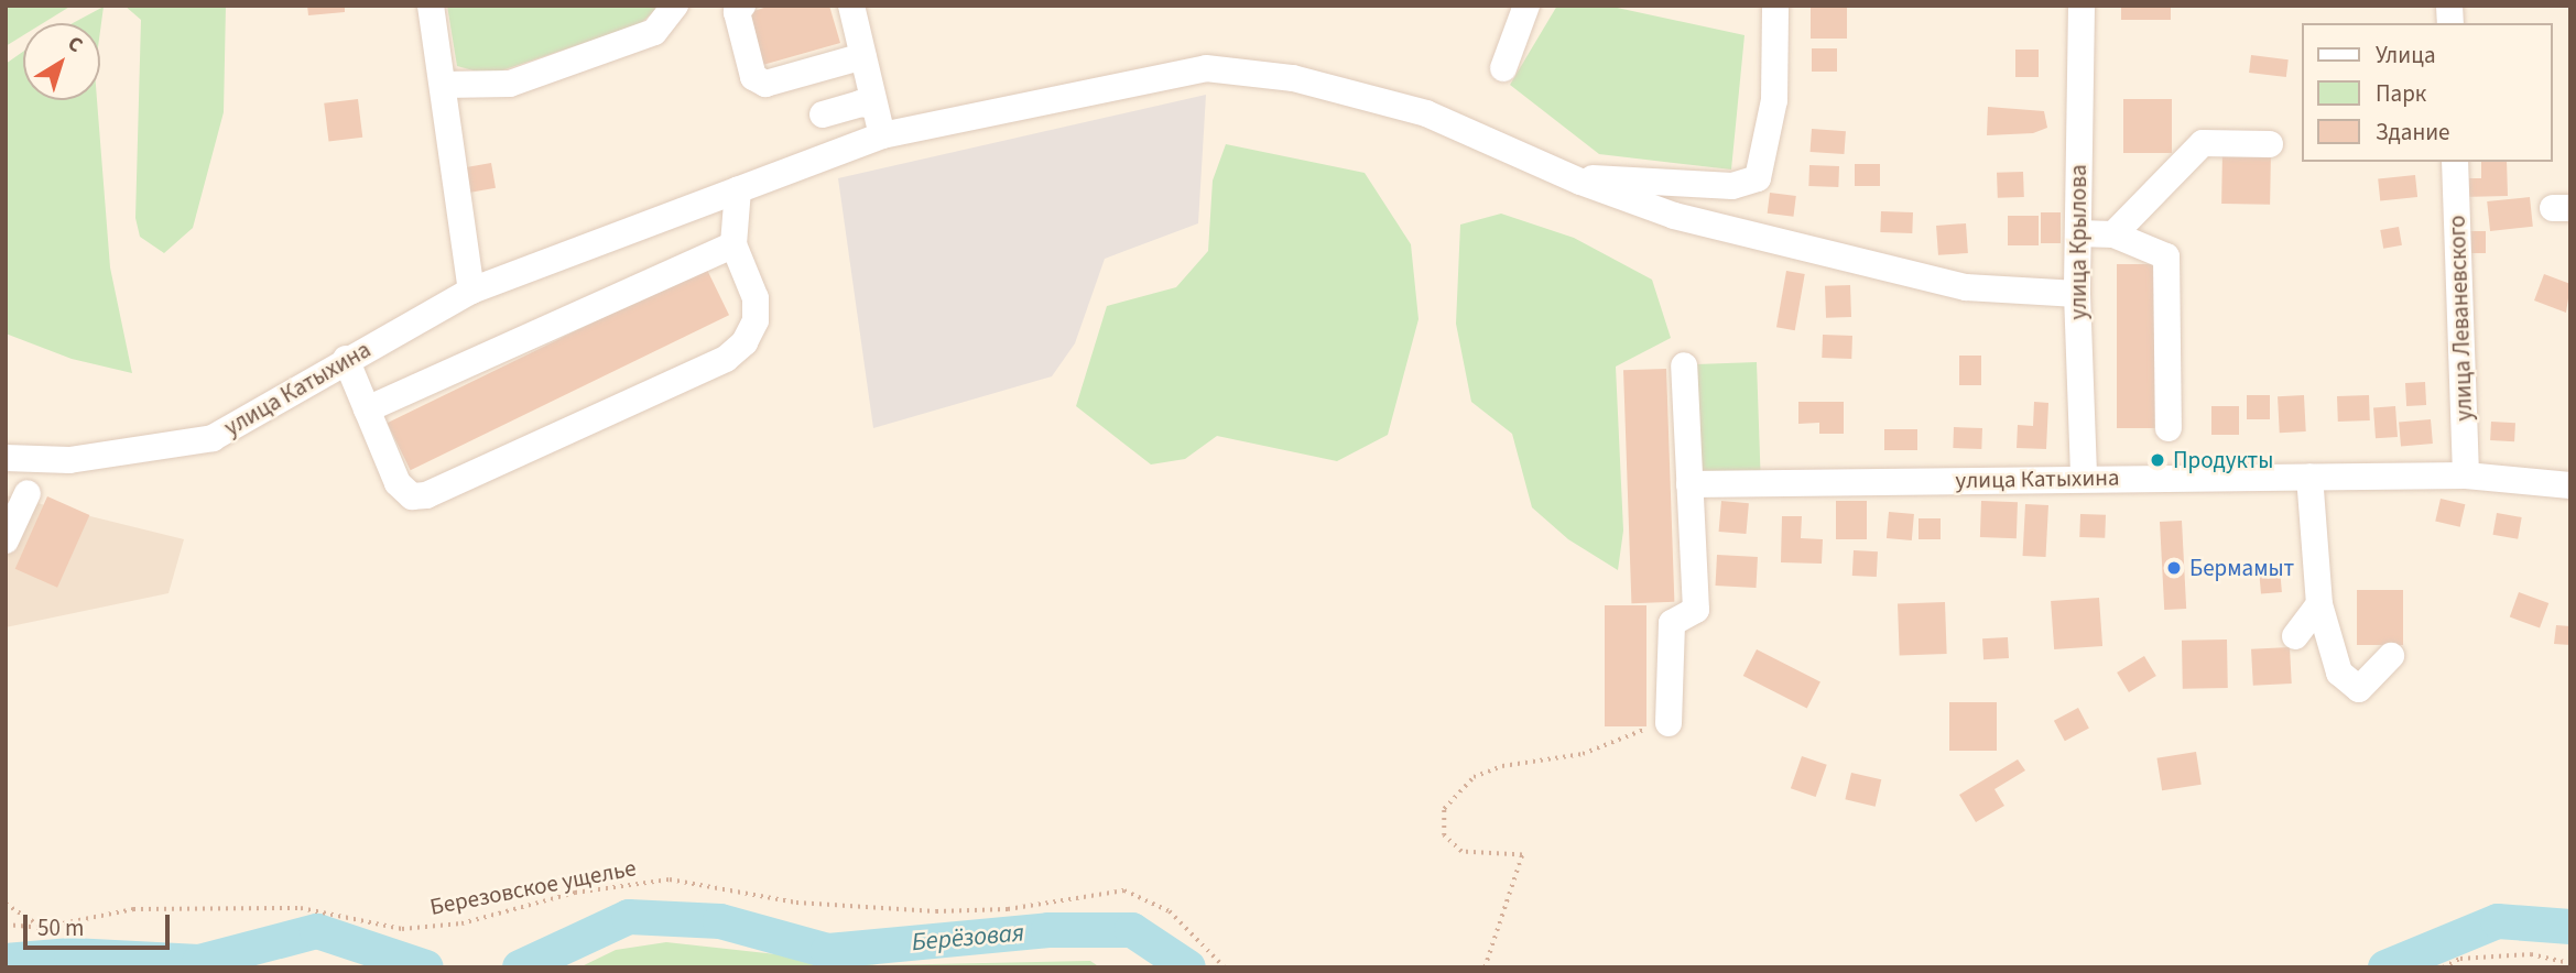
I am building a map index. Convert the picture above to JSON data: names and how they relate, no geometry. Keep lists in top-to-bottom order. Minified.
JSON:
{"streets":{"street":["улица Крылова","улица Леваневского","улица Катыхина"],"path":["Березовское ущелье"]},"crossings":[["улица Крылова","улица Катыхина"],["улица Леваневского","улица Катыхина"]],"water":["Берёзовая"],"places":["Продукты","Бермамыт"],"legend":["Улица","Парк","Здание"],"scale_bar":"50 m","north":"top right"}
